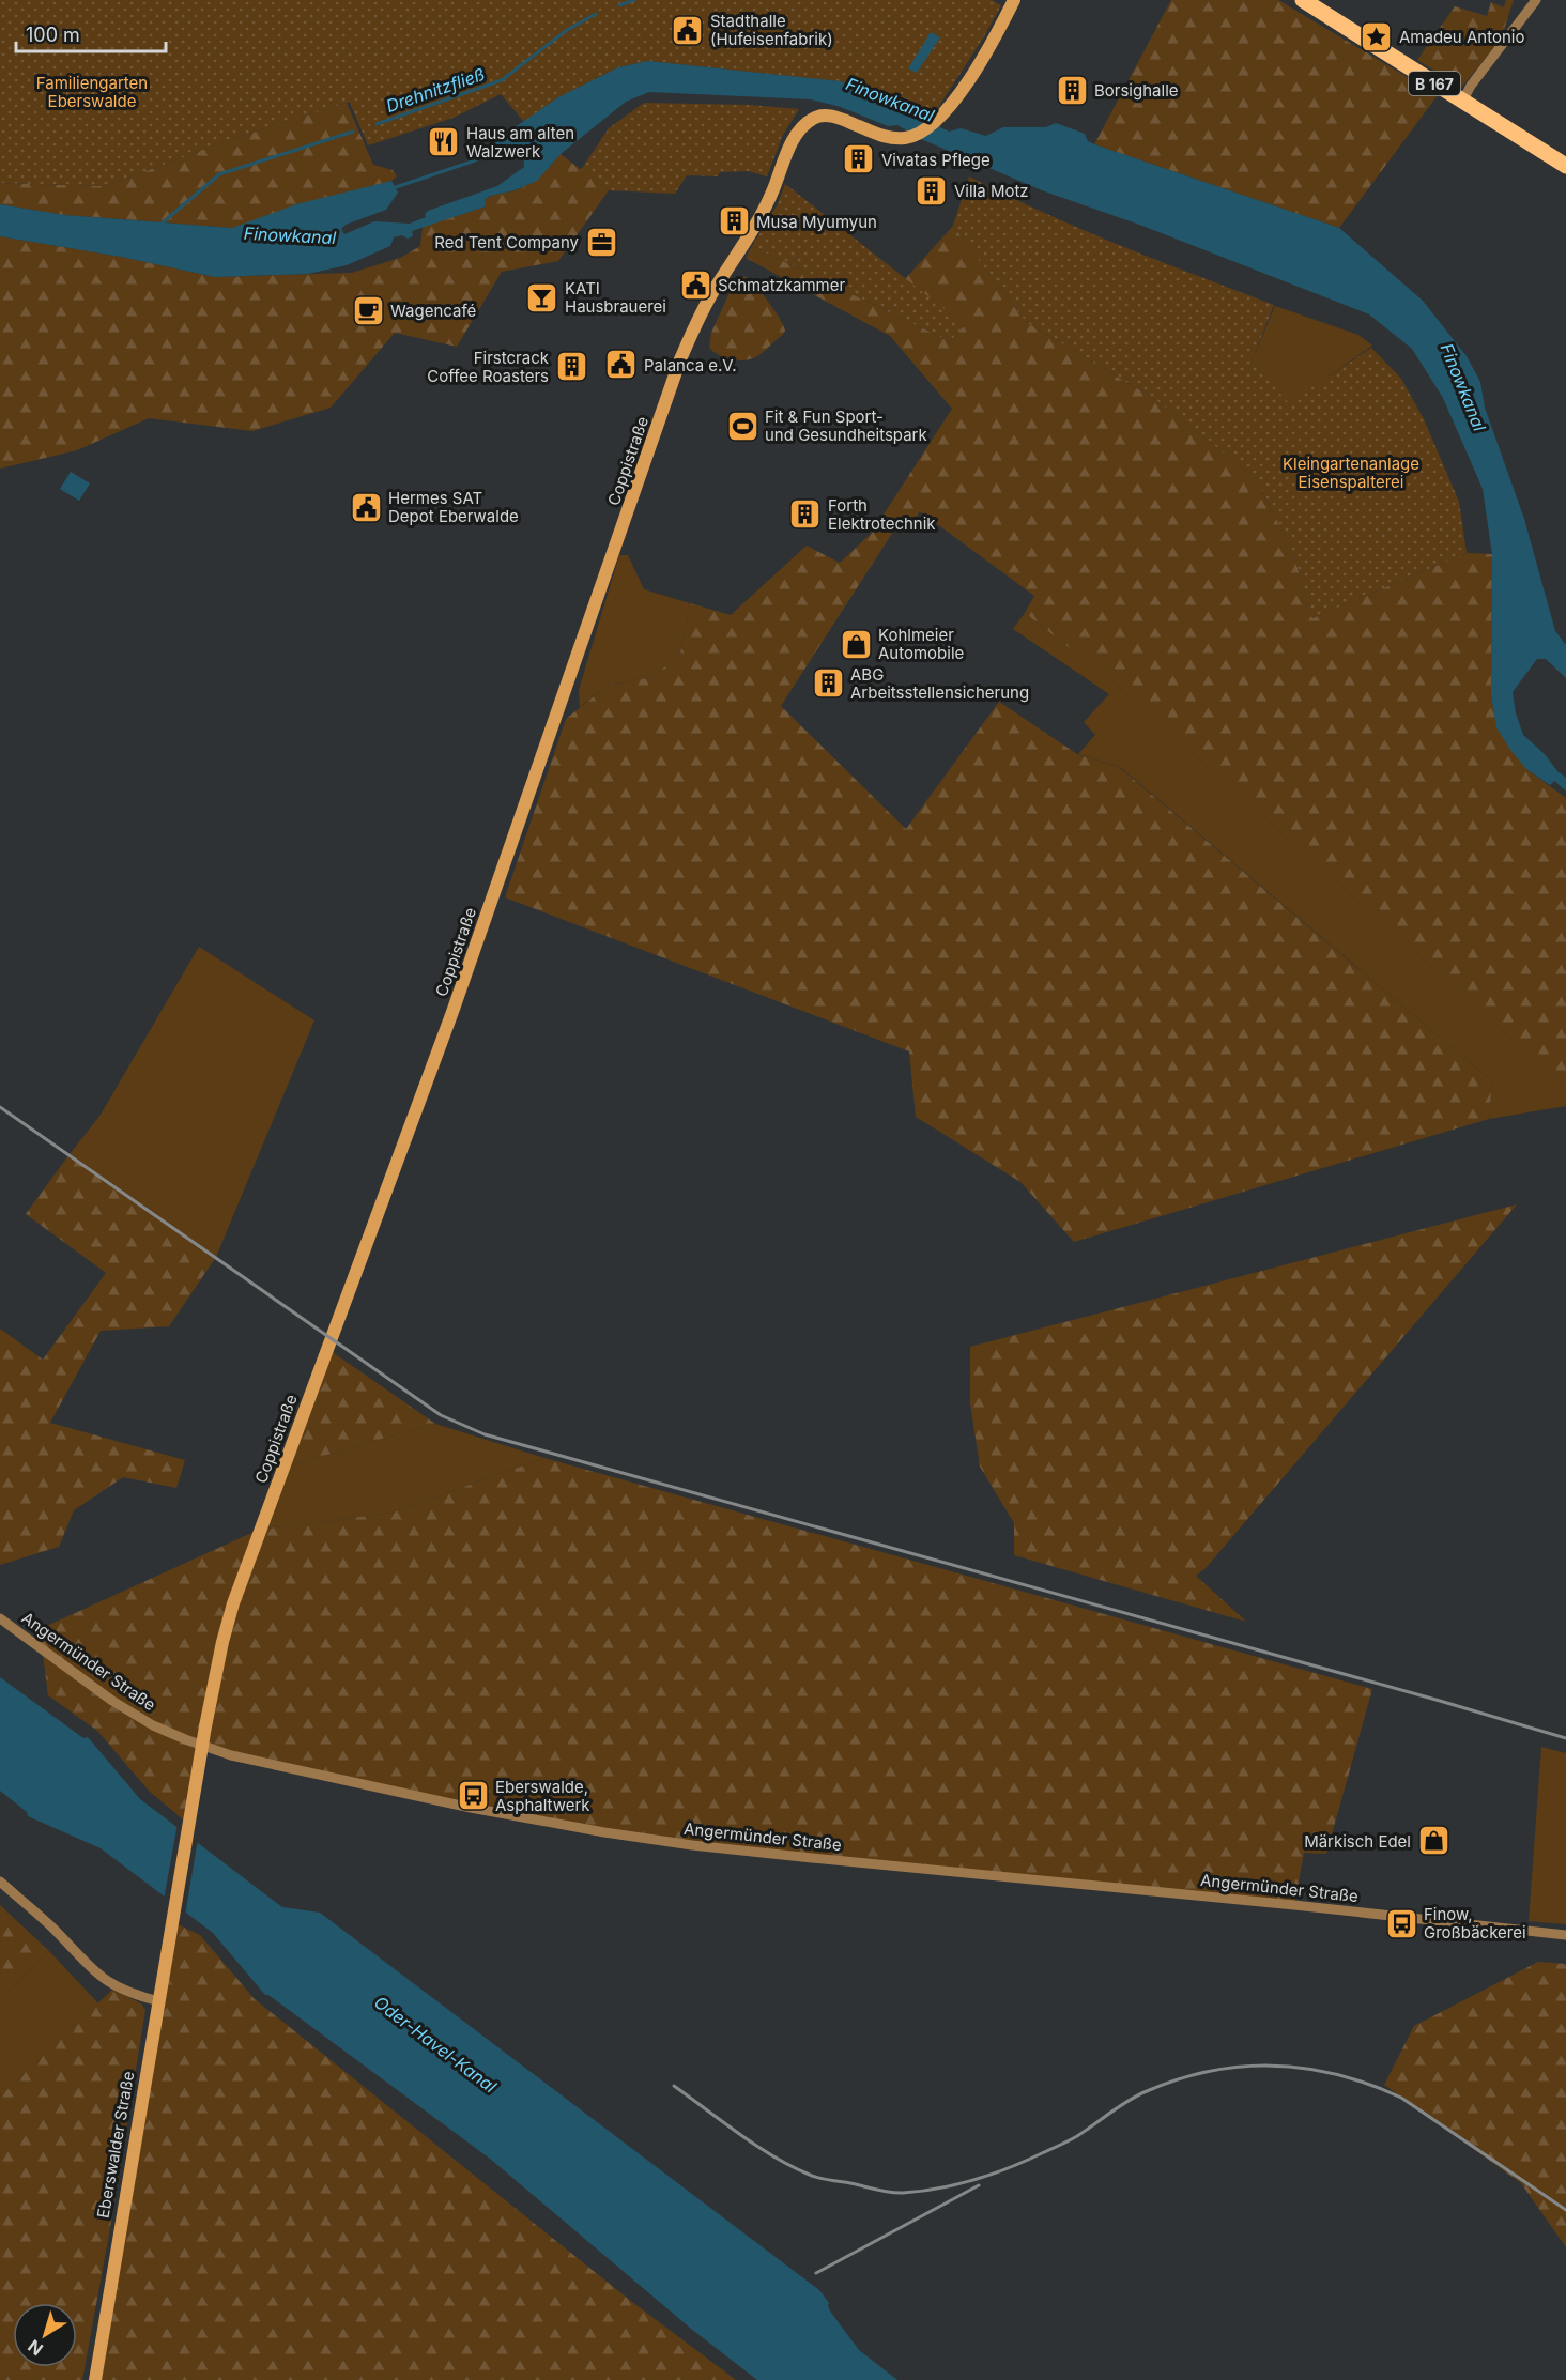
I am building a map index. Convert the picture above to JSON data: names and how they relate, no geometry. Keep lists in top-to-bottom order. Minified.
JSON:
{"streets":{"main road":["B 167","Coppistraße","Eberswalder Straße"],"street":["Angermünder Straße"]},"crossings":[["Coppistraße","Angermünder Straße"],["Coppistraße","Eberswalder Straße"]],"water":["Drehnitzfließ","Finowkanal","Oder-Havel-Kanal"],"parks":["Familiengarten Eberswalde","Kleingartenanlage Eisenspalterei"],"places":{"public building":["Stadthalle (Hufeisenfabrik)","Schmatzkammer","Palanca e.V.","Hermes SAT Depot Eberwalde"],"place":["Amadeu Antonio"],"building":["Borsighalle","Vivatas Pflege","Villa Motz","Musa Myumyun","Firstcrack Coffee Roasters","Forth Elektrotechnik","ABG Arbeitsstellensicherung"],"restaurant":["Haus am alten Walzwerk"],"office":["Red Tent Company"],"bar":["KATI Hausbrauerei"],"cafe":["Wagencafé"],"sports":["Fit & Fun Sport- und Gesundheitspark"],"shop":["Kohlmeier Automobile","Märkisch Edel"],"bus stop":["Eberswalde, Asphaltwerk","Finow, Großbäckerei"]},"scale_bar":"100 m","north":"bottom left"}
